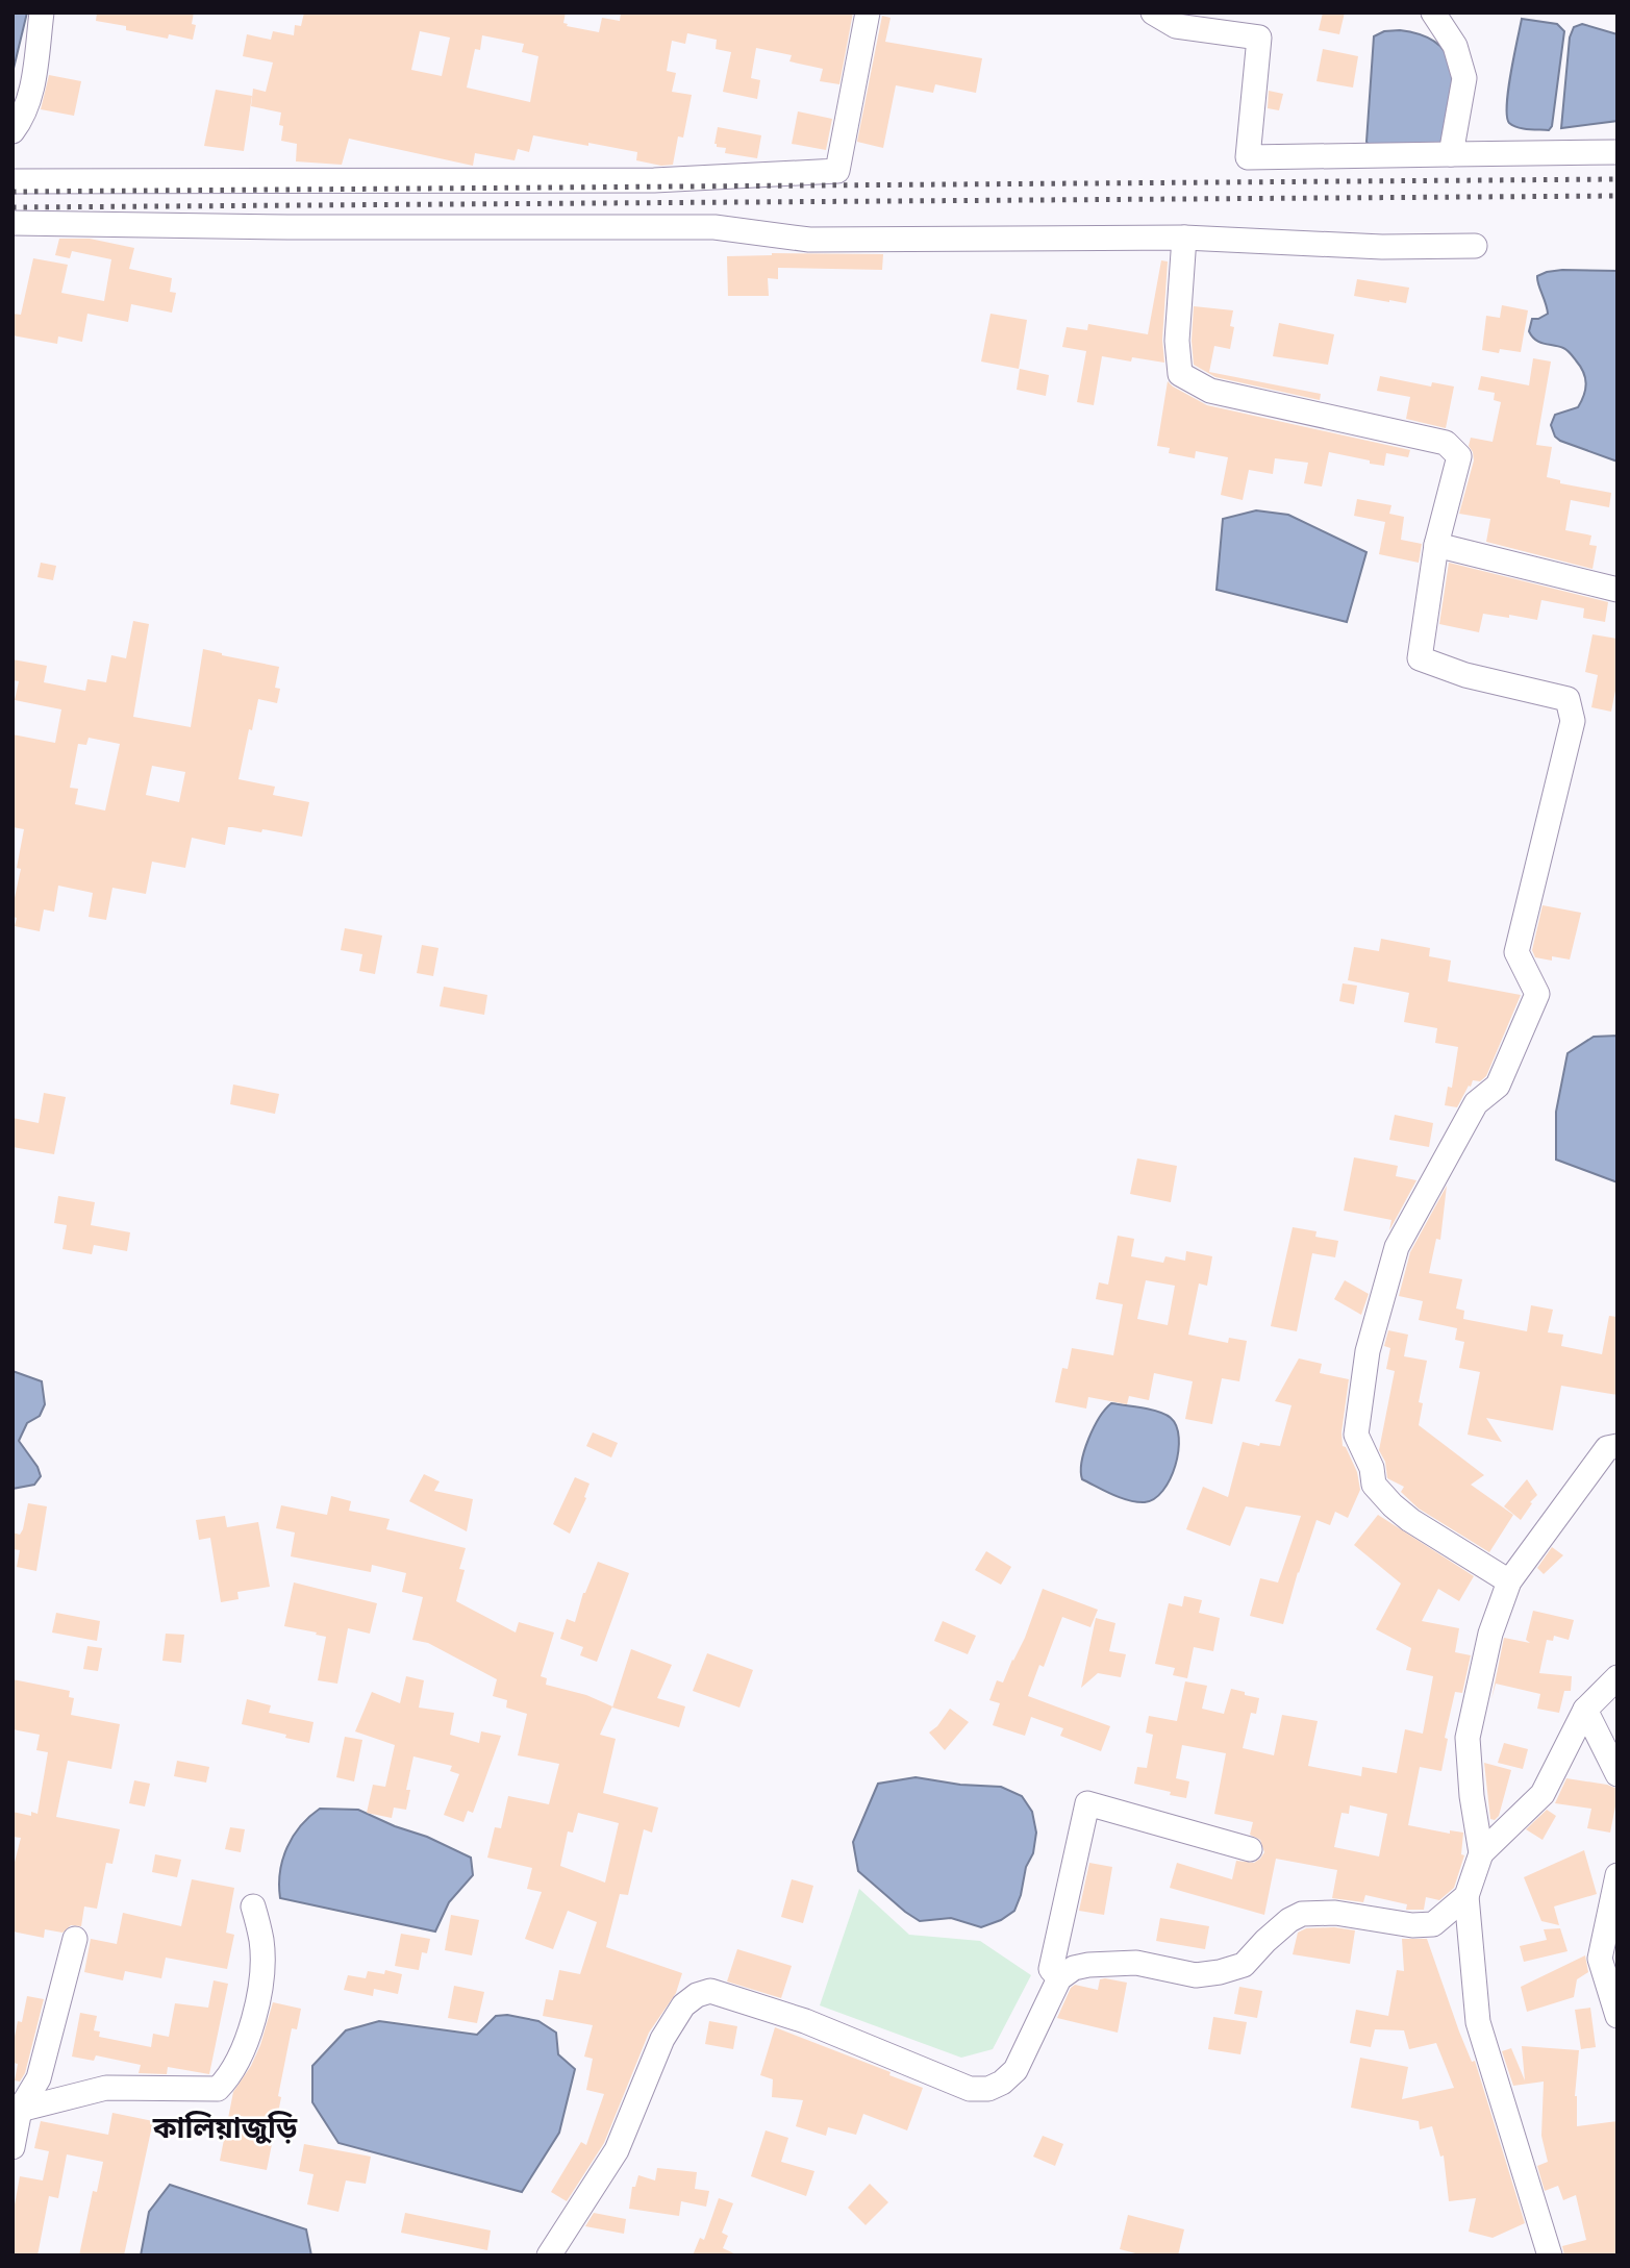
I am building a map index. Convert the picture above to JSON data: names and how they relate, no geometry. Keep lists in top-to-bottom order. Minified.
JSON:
{"districts":["কালিয়াজুড়ি"]}
